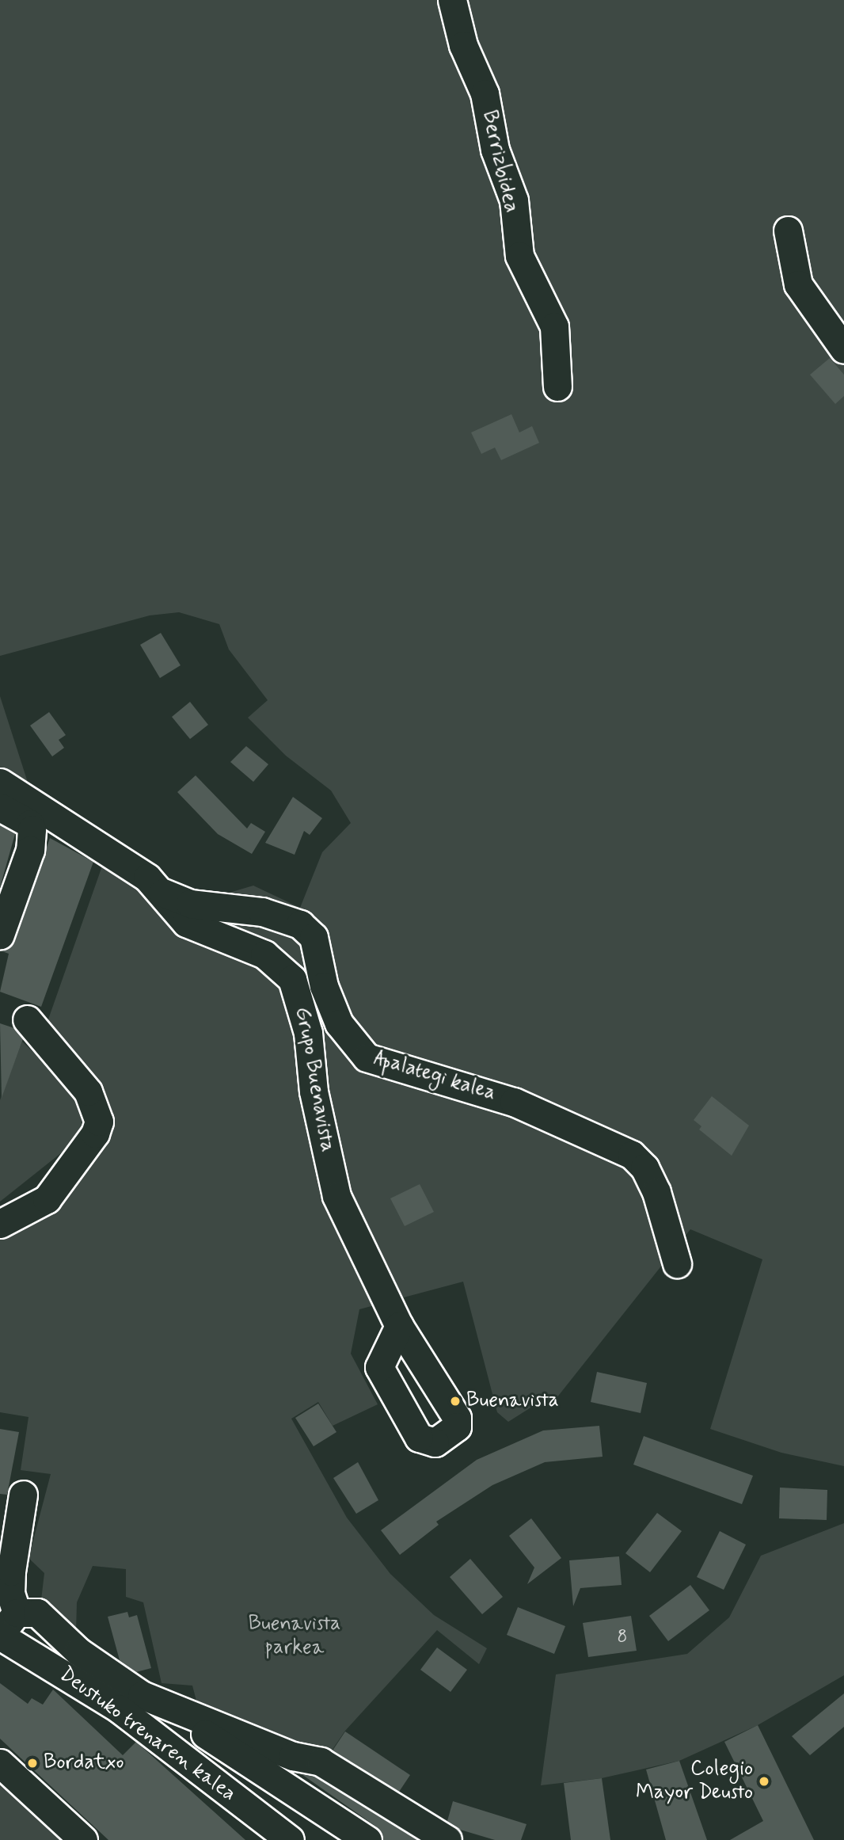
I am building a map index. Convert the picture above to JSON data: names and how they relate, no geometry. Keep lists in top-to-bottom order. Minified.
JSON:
{"streets":{"street":["Berrizbidea","Apalategi kalea","Grupo Buenavista","Deustuko trenaren kalea"]},"crossings":[["Apalategi kalea","Grupo Buenavista"]],"parks":["Buenavista parkea"],"places":["Buenavista","Bordatxo","Colegio Mayor Deusto"],"house_numbers":["8"]}
